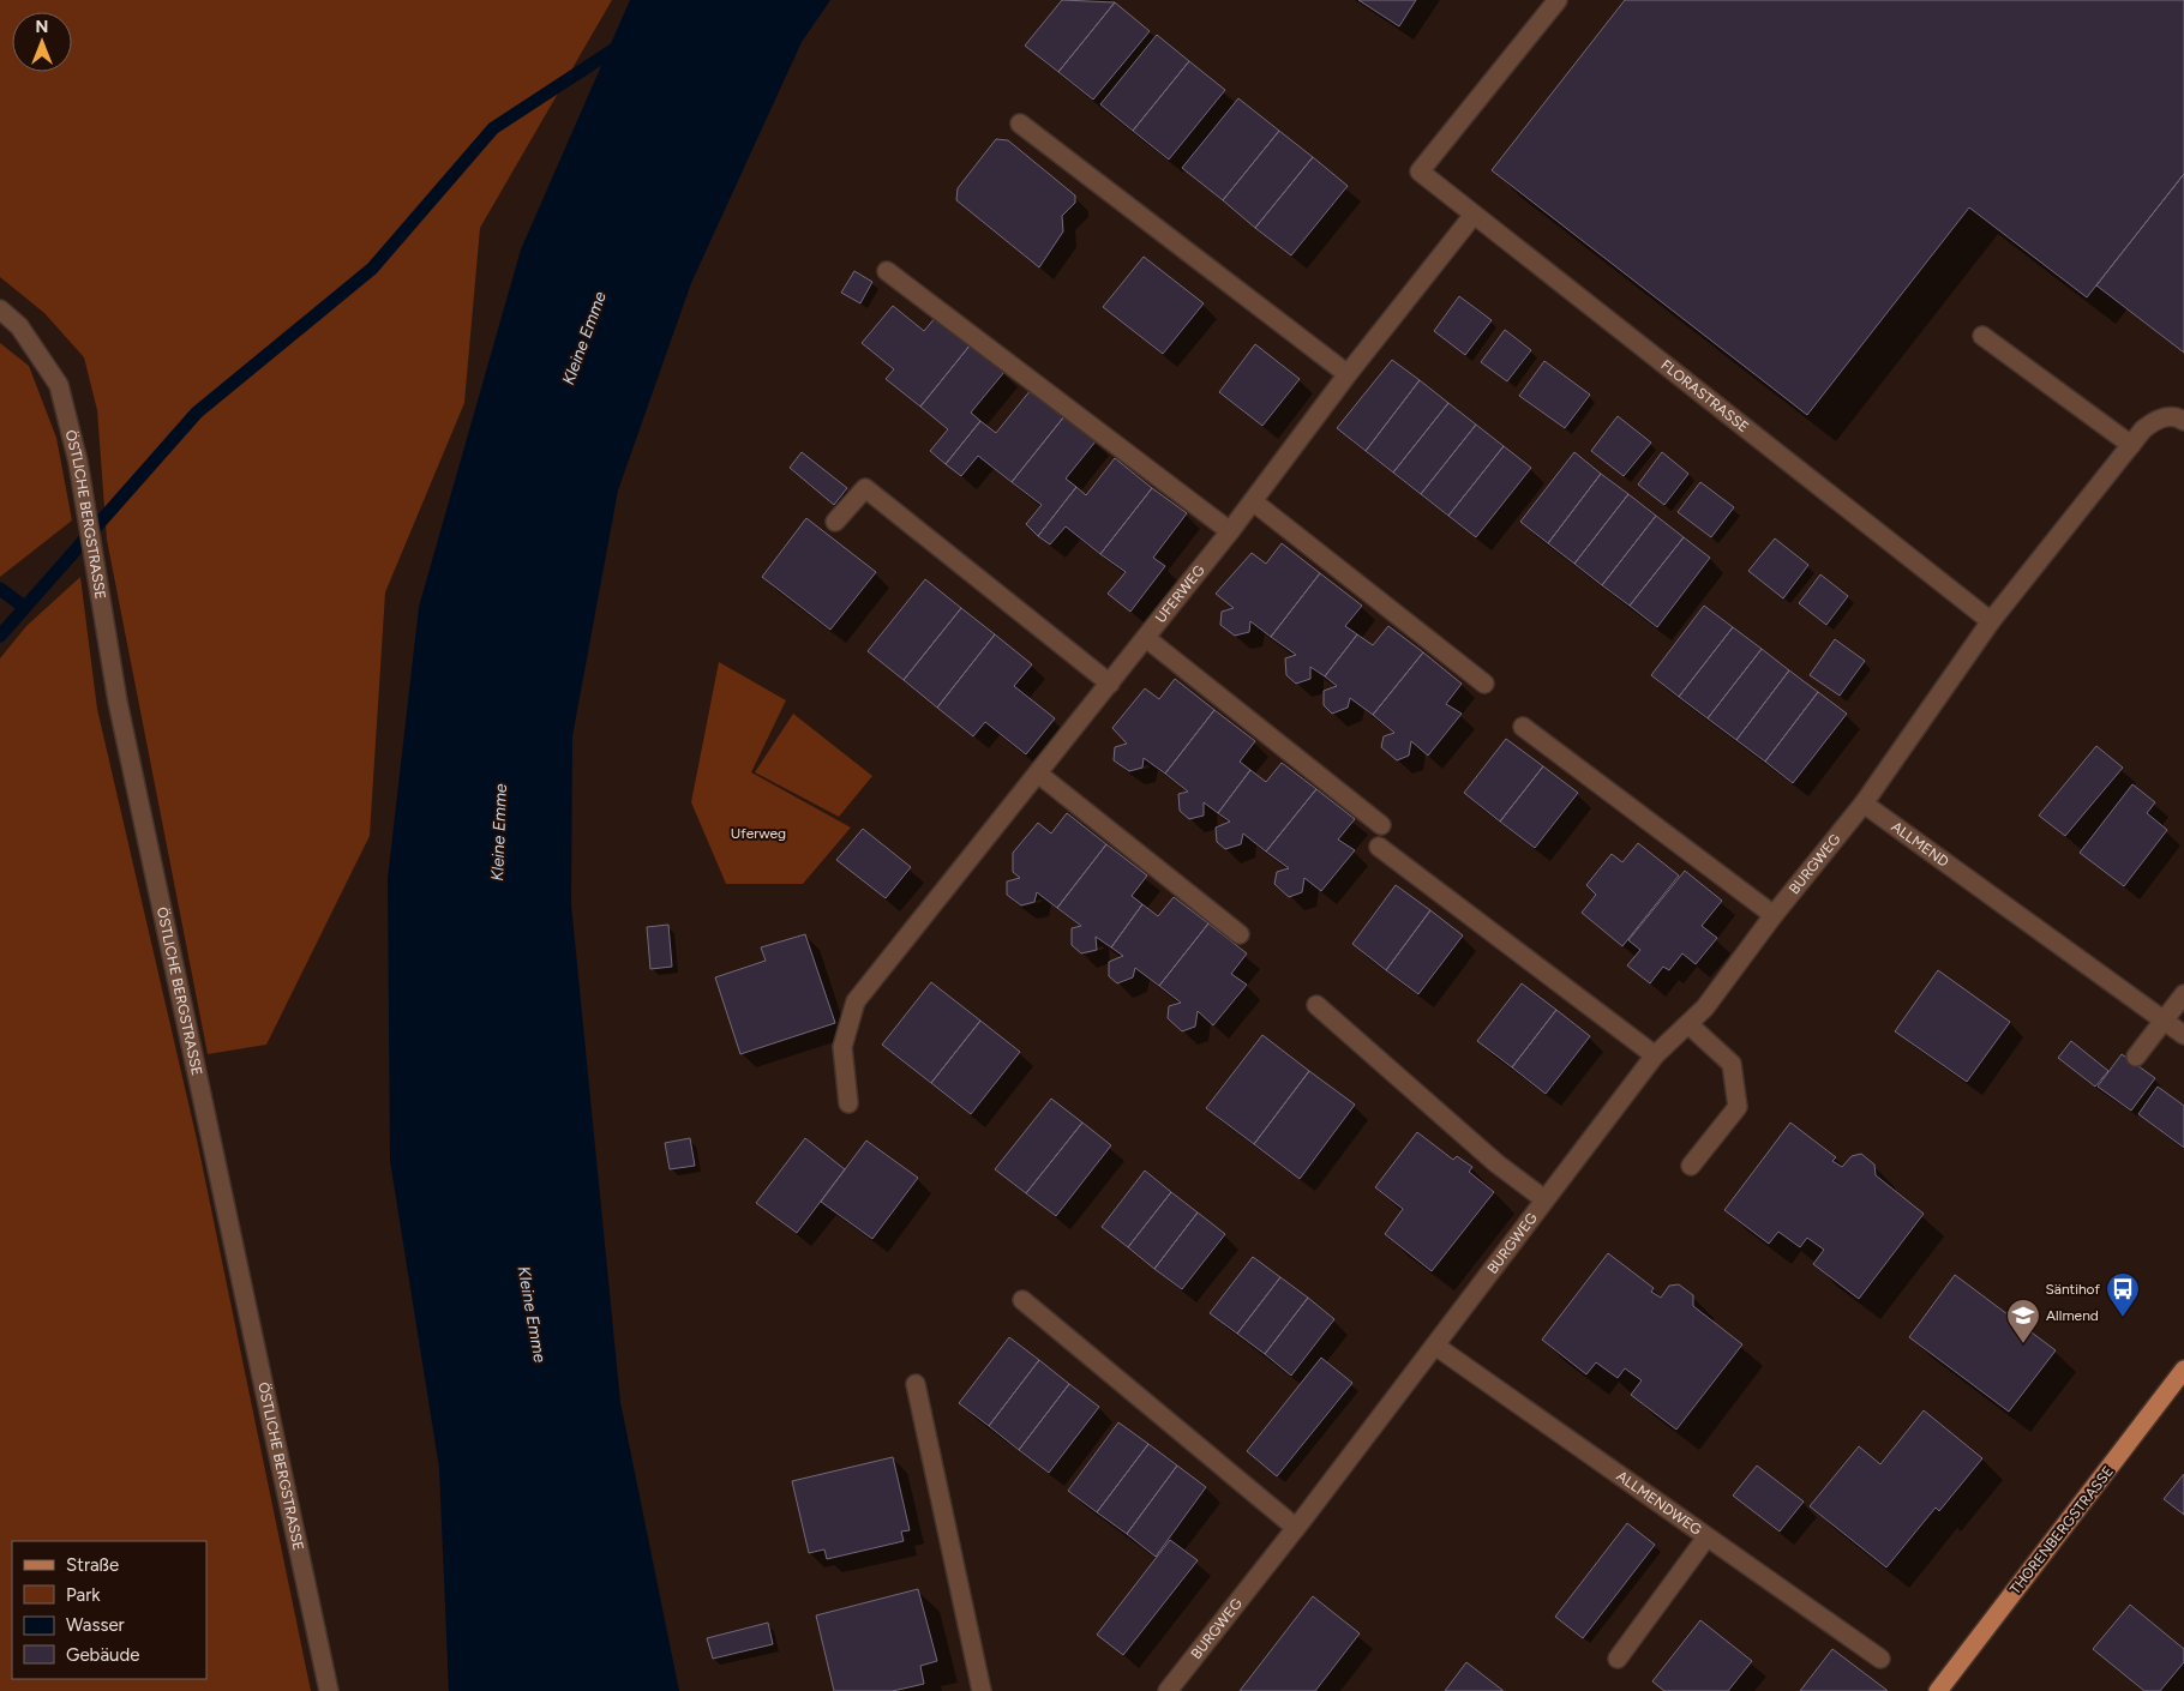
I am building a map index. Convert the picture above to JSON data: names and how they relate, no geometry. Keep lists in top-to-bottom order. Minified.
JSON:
{"streets":{"main road":["THORENBERGSTRASSE"],"street":["FLORASTRASSE","ÖSTLICHE BERGSTRASSE","UFERWEG","ALLMEND","BURGWEG","ALLMENDWEG"]},"crossings":[["FLORASTRASSE","UFERWEG"],["ALLMEND","BURGWEG"],["BURGWEG","ALLMENDWEG"]],"water":["Kleine Emme"],"parks":["Uferweg"],"places":{"bus stop":["Säntihof"],"school or university":["Allmend"]},"legend":["Straße","Park","Wasser","Gebäude"],"north":"top"}
